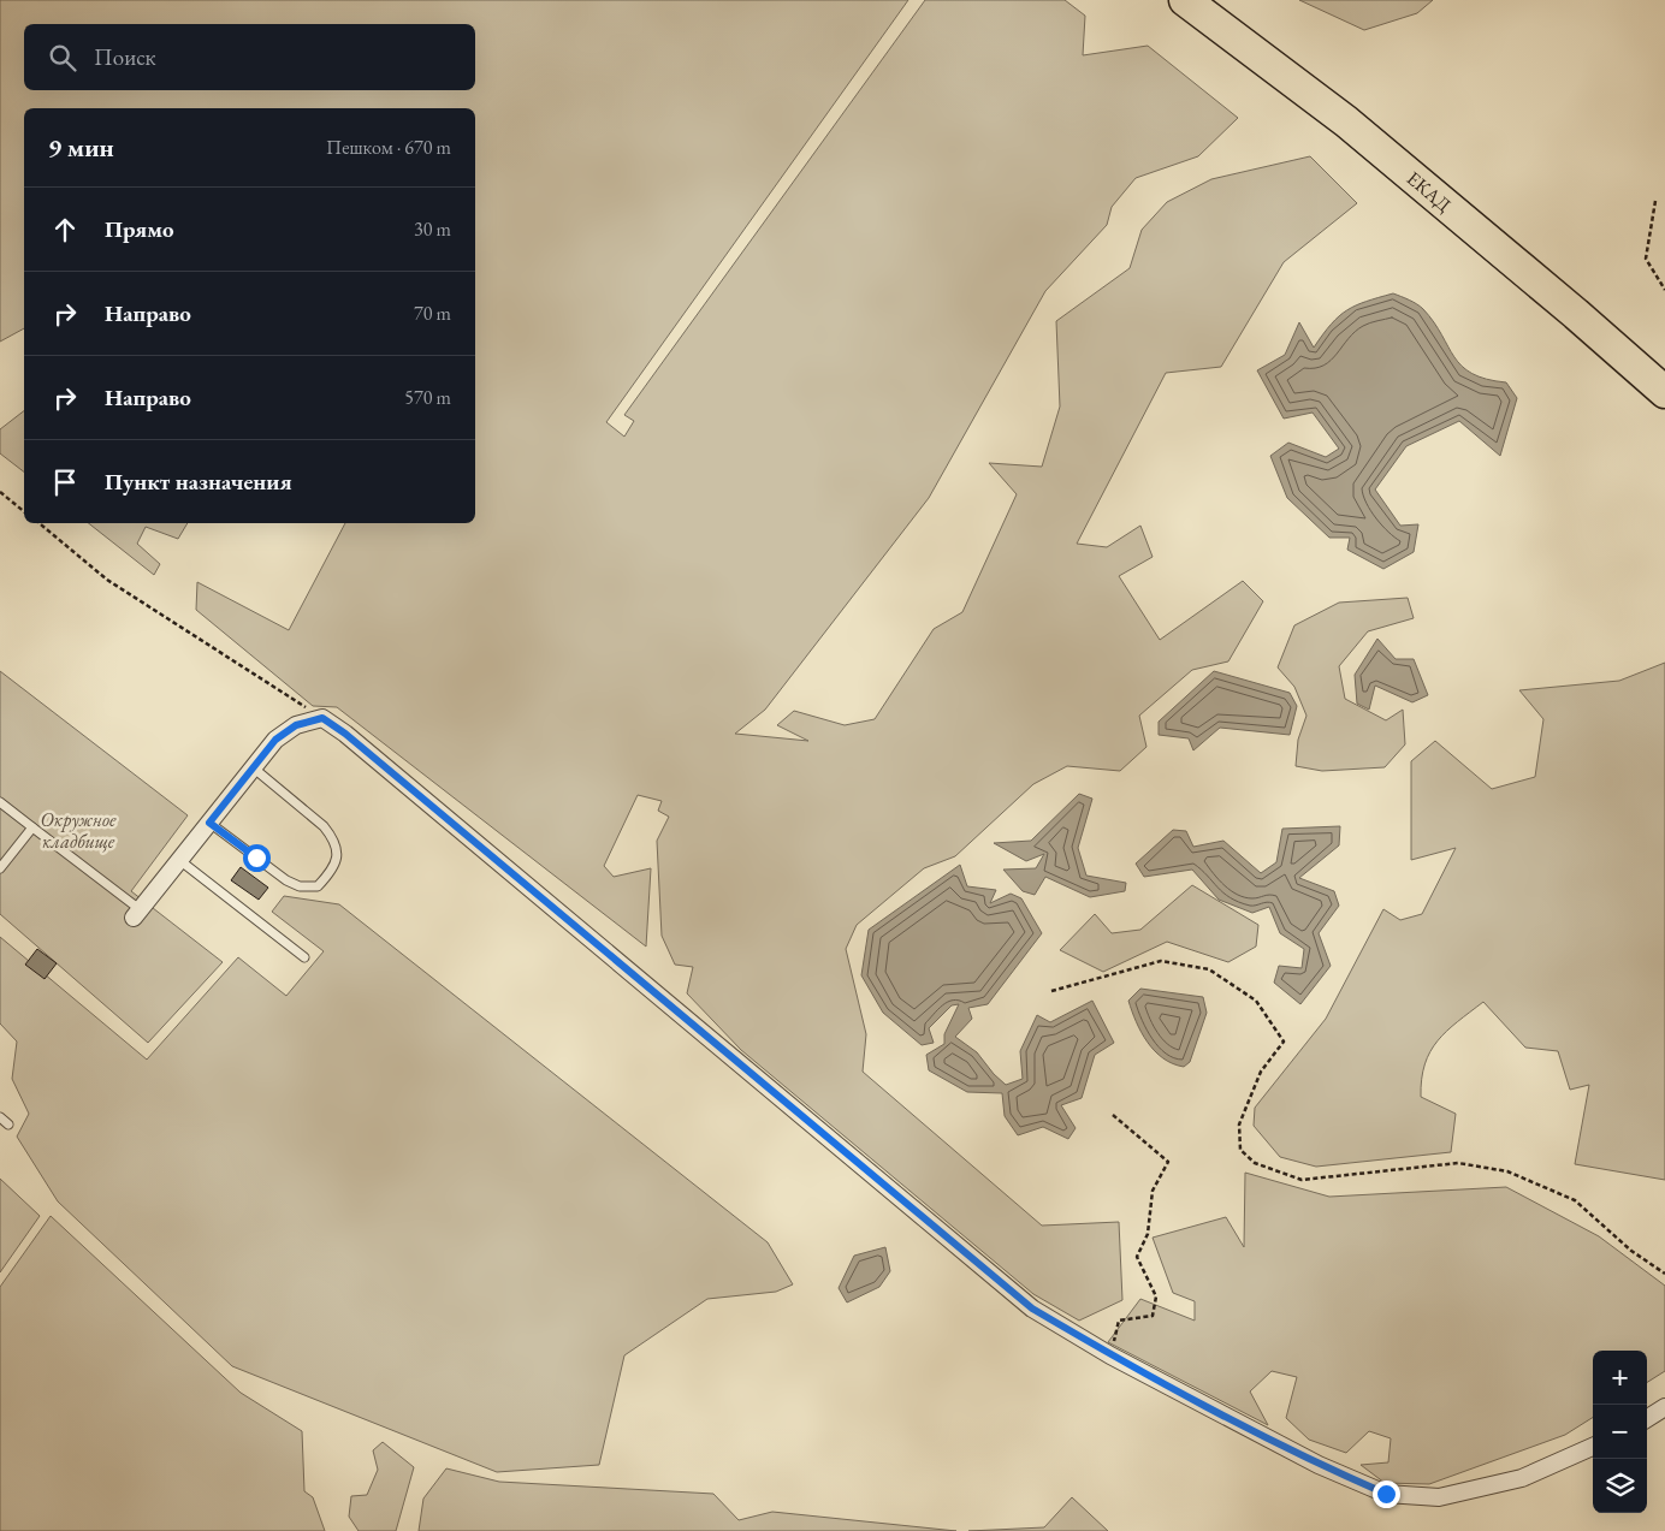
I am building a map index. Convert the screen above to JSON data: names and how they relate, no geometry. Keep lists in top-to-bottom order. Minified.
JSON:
{"streets":{"highway":["ЕКАД"]},"parks":["Окружное кладбище"],"page":{"search":"Поиск","heading":["9 мин","Пешком · 670 m"],"list":[["Прямо","30 m"],["Направо","70 m"],["Направо","570 m"],"Пункт назначения"],"map_buttons":["+","−"]}}
